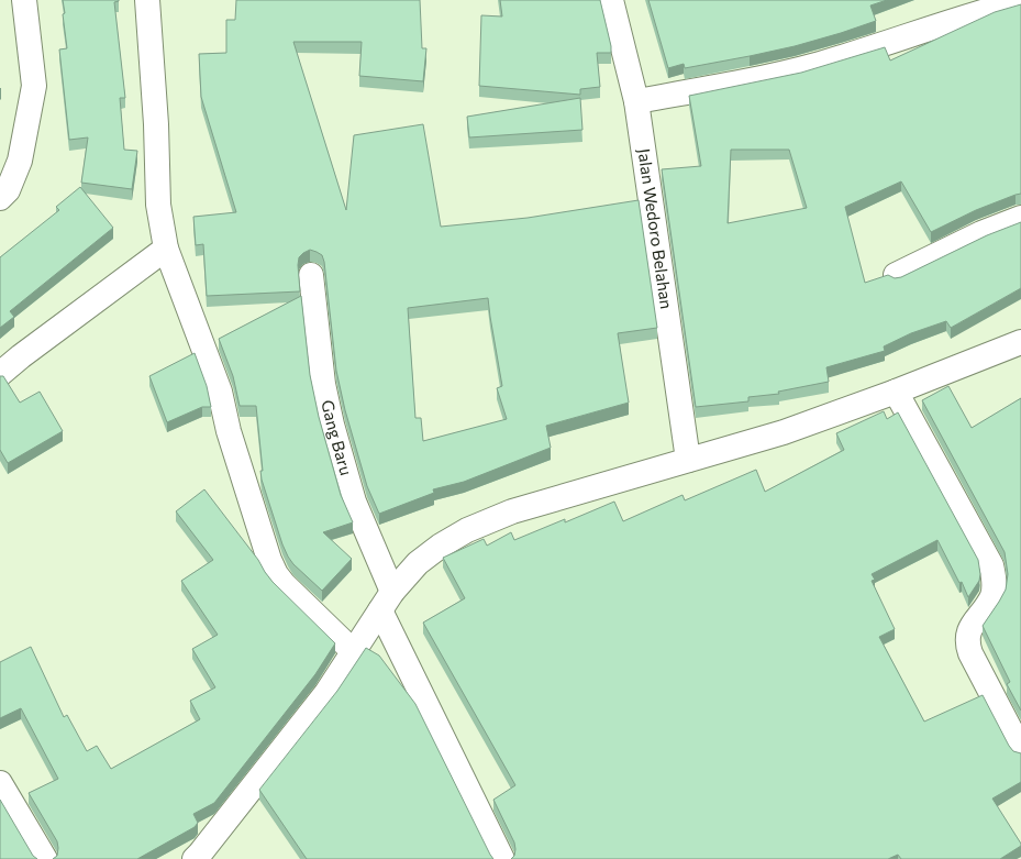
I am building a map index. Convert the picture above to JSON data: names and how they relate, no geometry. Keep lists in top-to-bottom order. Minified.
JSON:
{"streets":{"street":["Jalan Wedoro Belahan","Gang Baru"]}}
